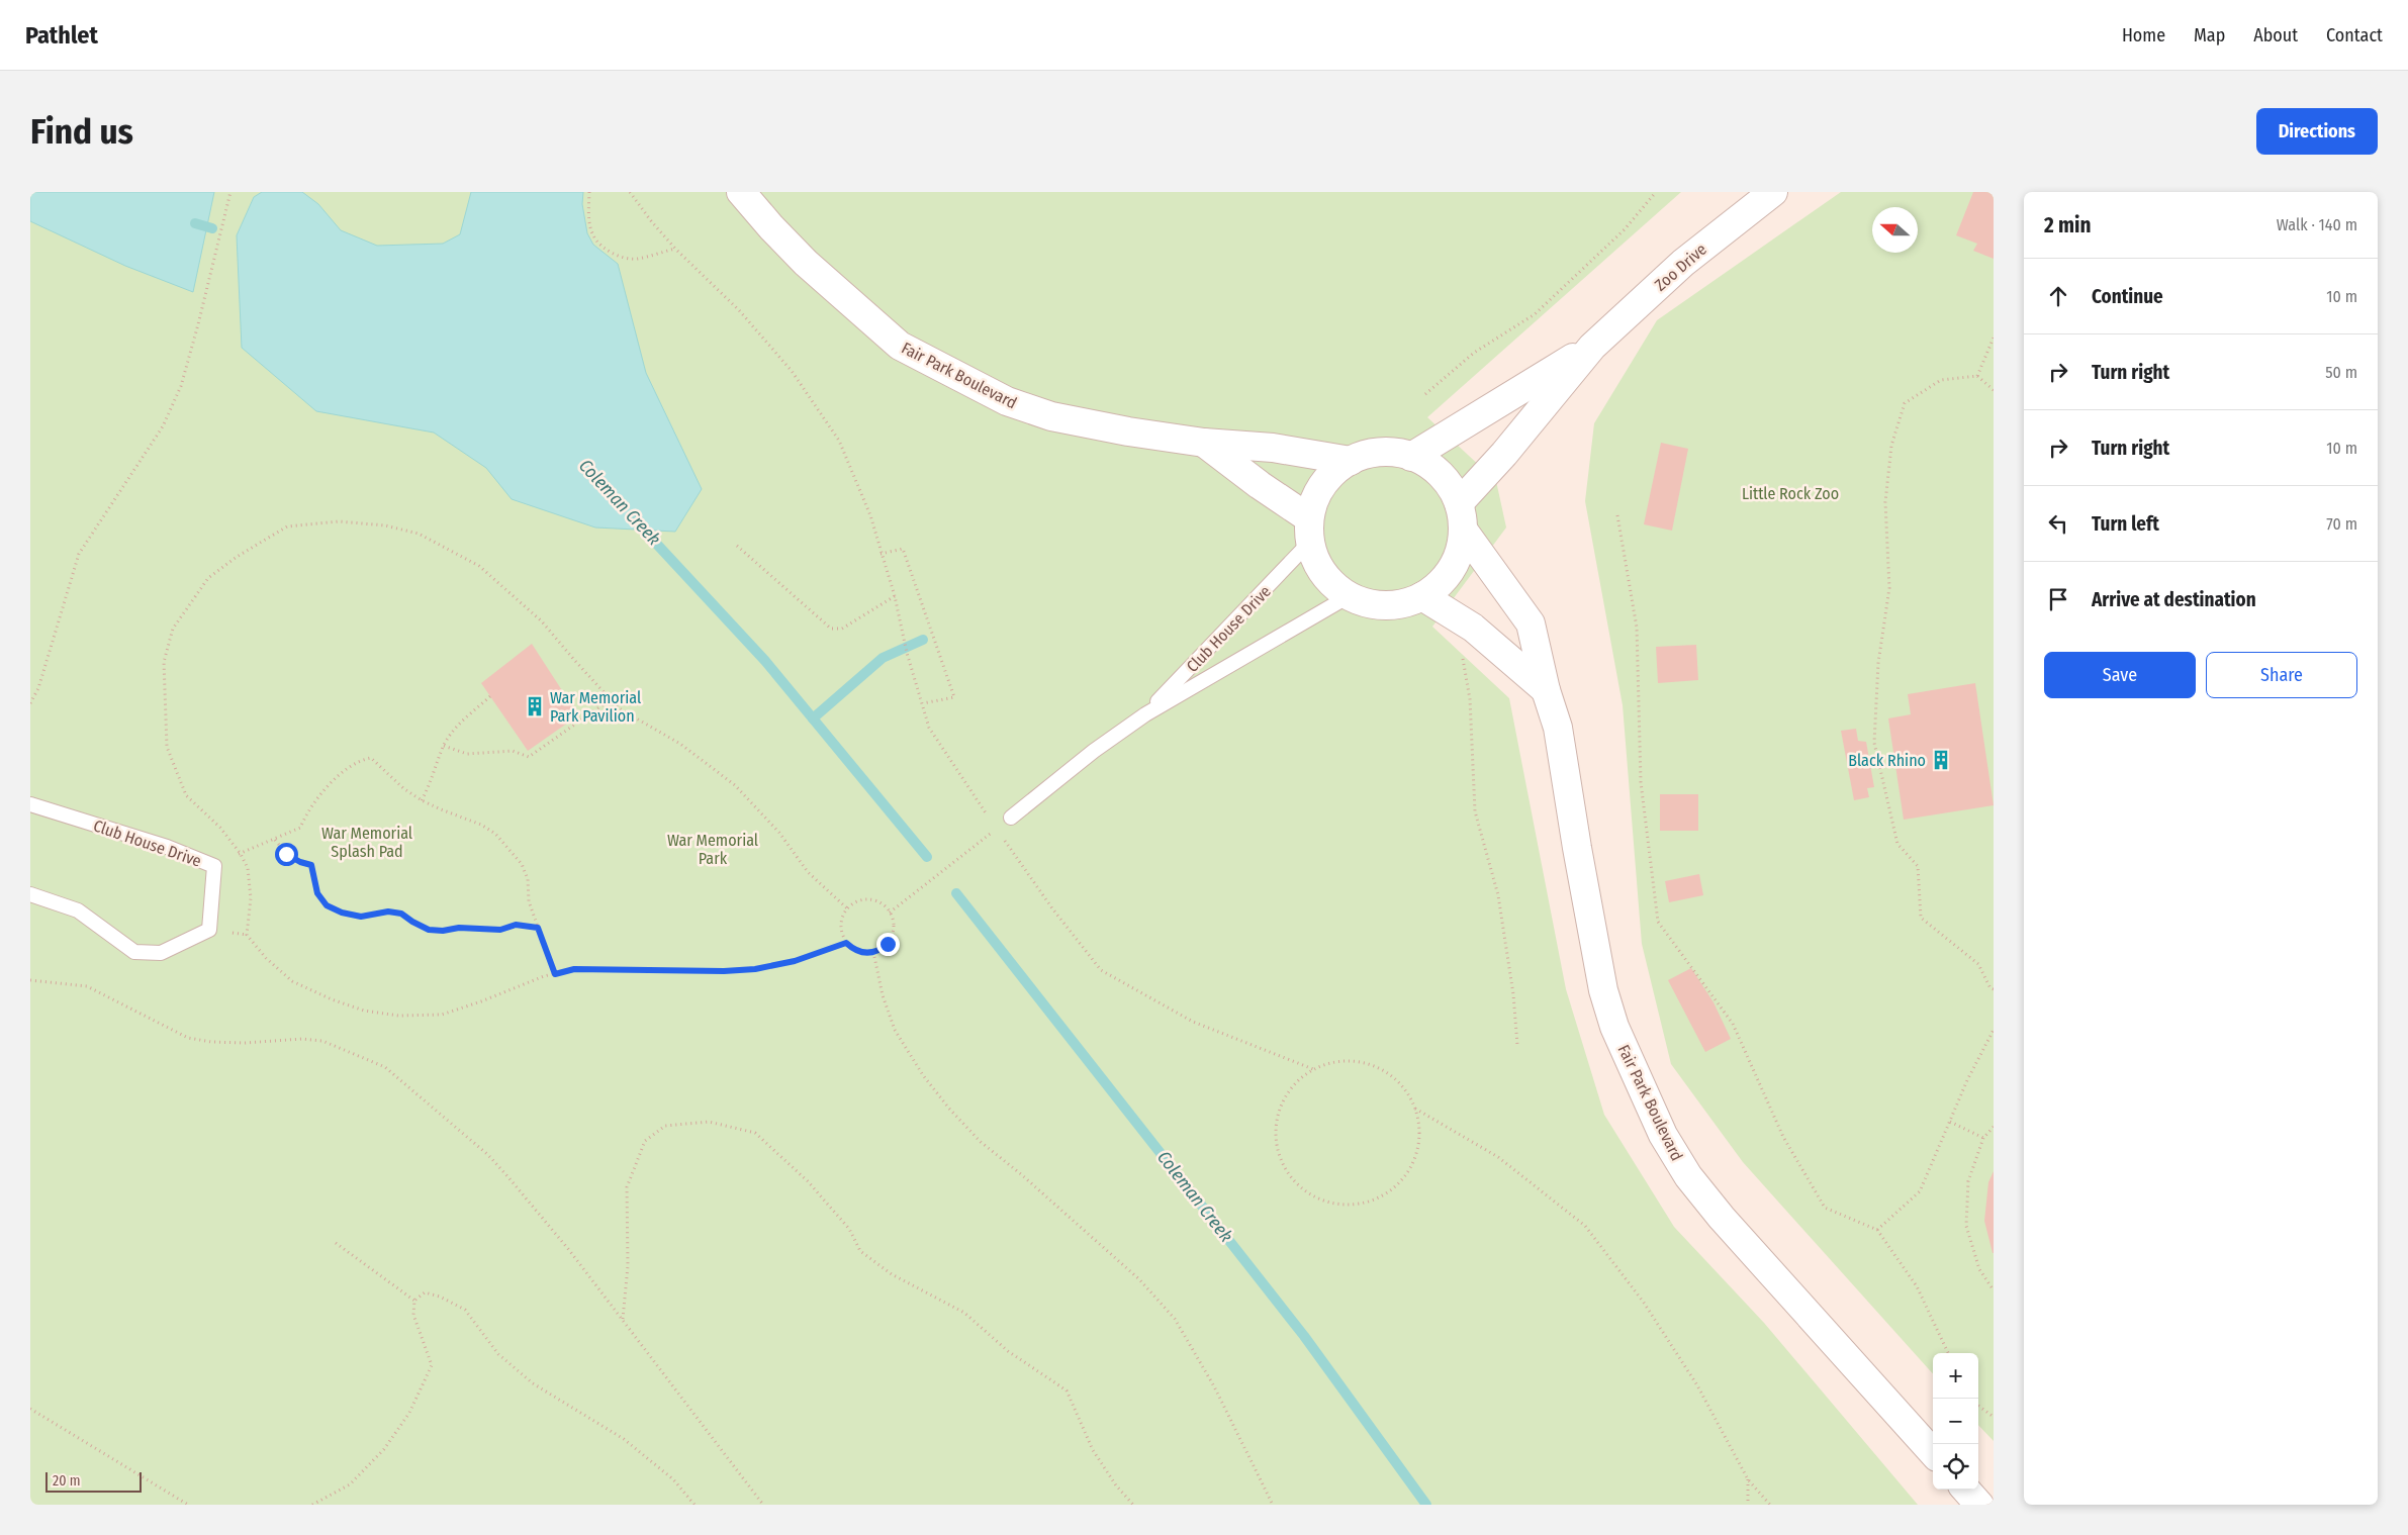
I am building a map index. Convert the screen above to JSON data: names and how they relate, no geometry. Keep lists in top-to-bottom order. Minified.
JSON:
{"streets":{"street":["Zoo Drive","Fair Park Boulevard"],"lane":["Club House Drive"]},"crossings":[["Zoo Drive","Fair Park Boulevard"],["Zoo Drive","Club House Drive"],["Fair Park Boulevard","Club House Drive"]],"water":["Coleman Creek"],"parks":["Little Rock Zoo","War Memorial Splash Pad","War Memorial Park"],"places":{"building":["War Memorial Park Pavilion","Black Rhino"]},"scale_bar":"20 m","north":"left","page":{"header":"Pathlet","nav":["Home","Map","About","Contact"],"buttons":["Directions",["Save","Share"]],"title":"Find us","heading":["2 min","Walk · 140 m"],"list":[["Continue","10 m"],["Turn right","50 m"],["Turn right","10 m"],["Turn left","70 m"],"Arrive at destination"],"map_buttons":["+","−"],"scale":"20 m"}}
